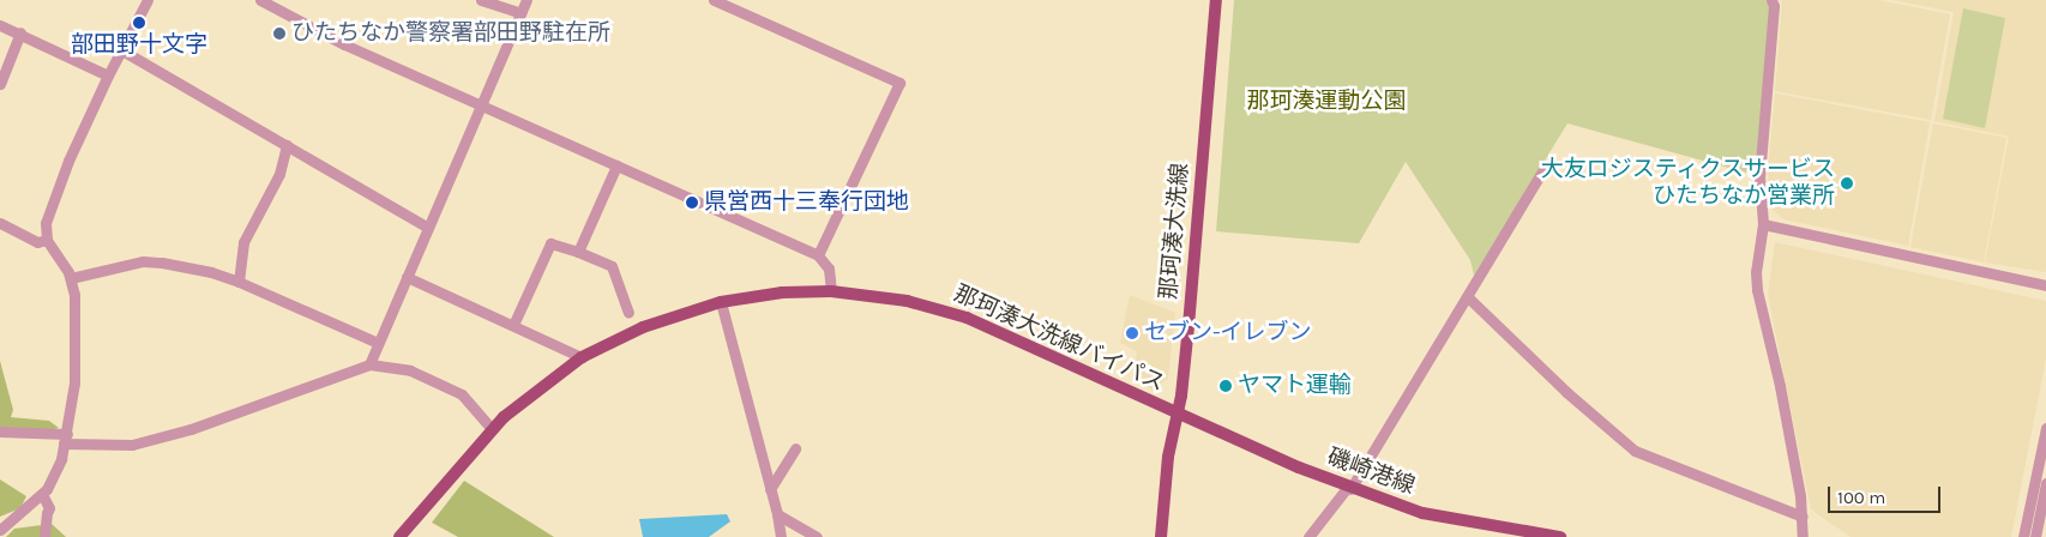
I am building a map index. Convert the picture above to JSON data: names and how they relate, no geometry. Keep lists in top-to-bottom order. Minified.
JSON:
{"streets":{"main road":["那珂湊大洗線","那珂湊大洗線バイパス","磯崎港線"]},"crossings":[["那珂湊大洗線","那珂湊大洗線バイパス"],["那珂湊大洗線","磯崎港線"],["那珂湊大洗線バイパス","磯崎港線"]],"parks":["那珂湊運動公園"],"places":["部田野十文字","ひたちなか警察署部田野駐在所","大友ロジスティクスサービス ひたちなか営業所","県営西十三奉行団地","セブン-イレブン","ヤマト運輸"],"scale_bar":"100 m"}
